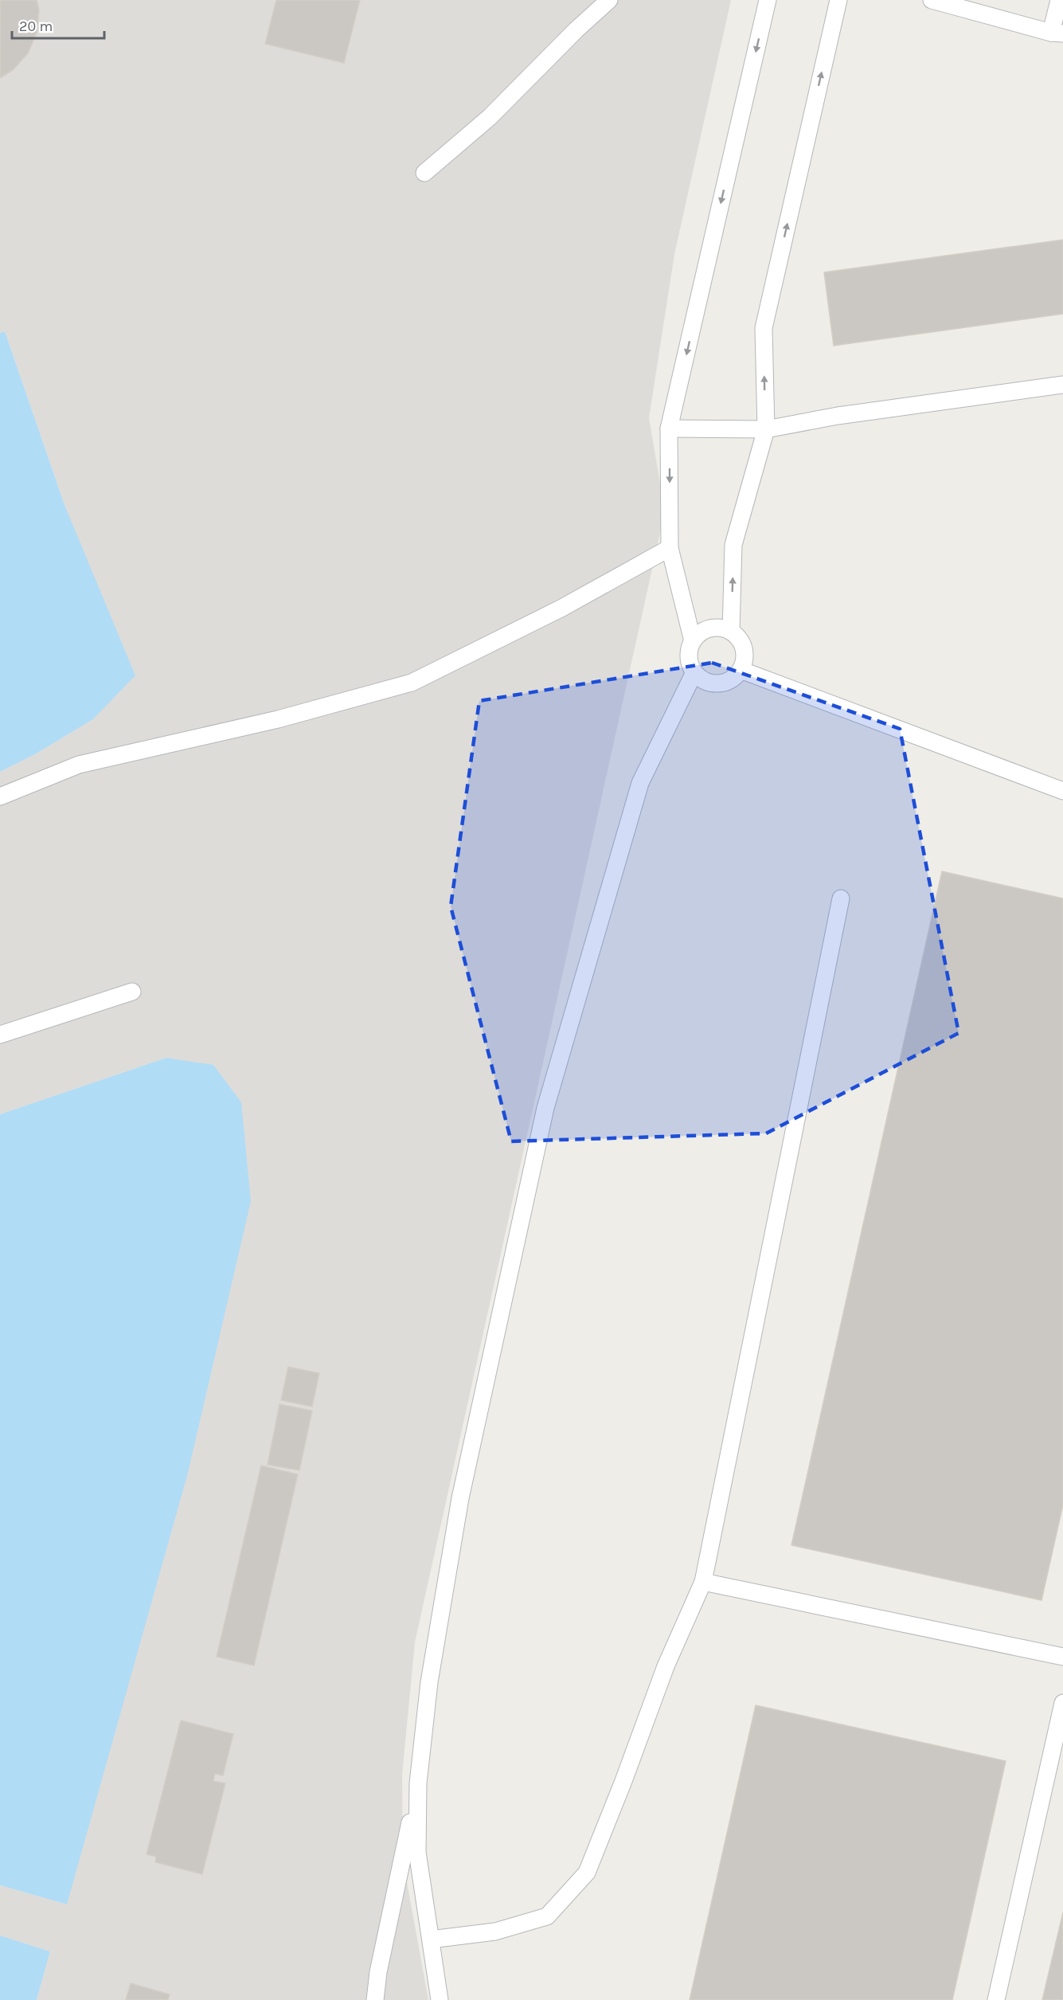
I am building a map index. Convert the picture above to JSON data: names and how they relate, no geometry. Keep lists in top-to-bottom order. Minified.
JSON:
{"scale_bar":"20 m"}
